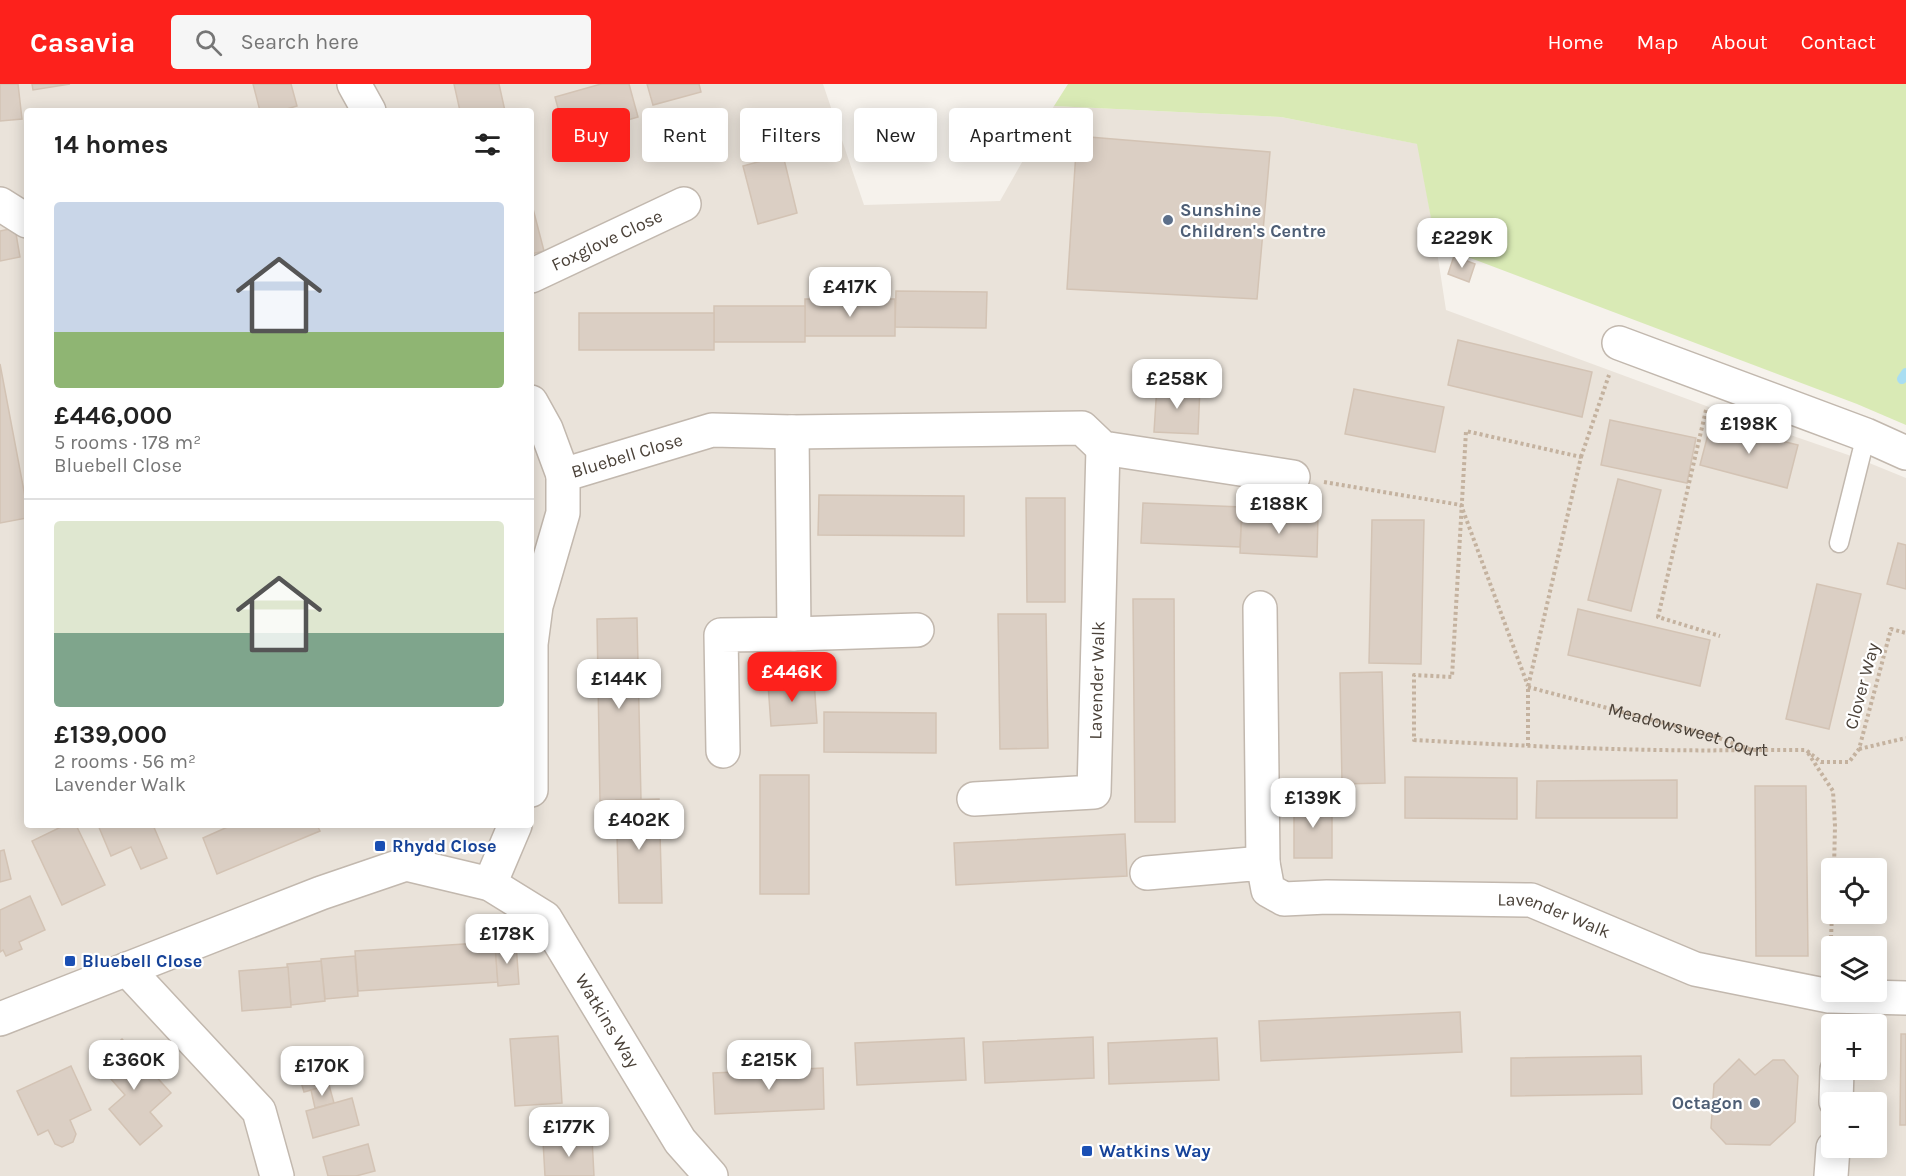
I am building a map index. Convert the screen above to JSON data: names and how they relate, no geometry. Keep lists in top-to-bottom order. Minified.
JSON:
{"streets":{"street":["Foxglove Close","Bluebell Close","Lavender Walk","Watkins Way"],"path":["Clover Way","Meadowsweet Court"]},"crossings":[["Bluebell Close","Lavender Walk"],["Clover Way","Meadowsweet Court"]],"places":{"other":["Sunshine Children's Centre","Octagon"],"transit":["Rhydd Close","Bluebell Close","Watkins Way"]},"page":{"header":"Casavia","search":"Search here","nav":["Home","Map","About","Contact"],"chip":["Buy","Rent","Filters","New","Apartment"],"heading":"14 homes","list":[{"name":"£446,000","note":"5 rooms · 178 m² · Bluebell Close"},{"name":"£139,000","note":"2 rooms · 56 m² · Lavender Walk"}],"price":["£229K","£417K","£258K","£198K","£188K","£446K","£144K","£139K","£402K","£178K","£360K","£215K","£170K","£177K"],"map_buttons":["+","−"]}}
